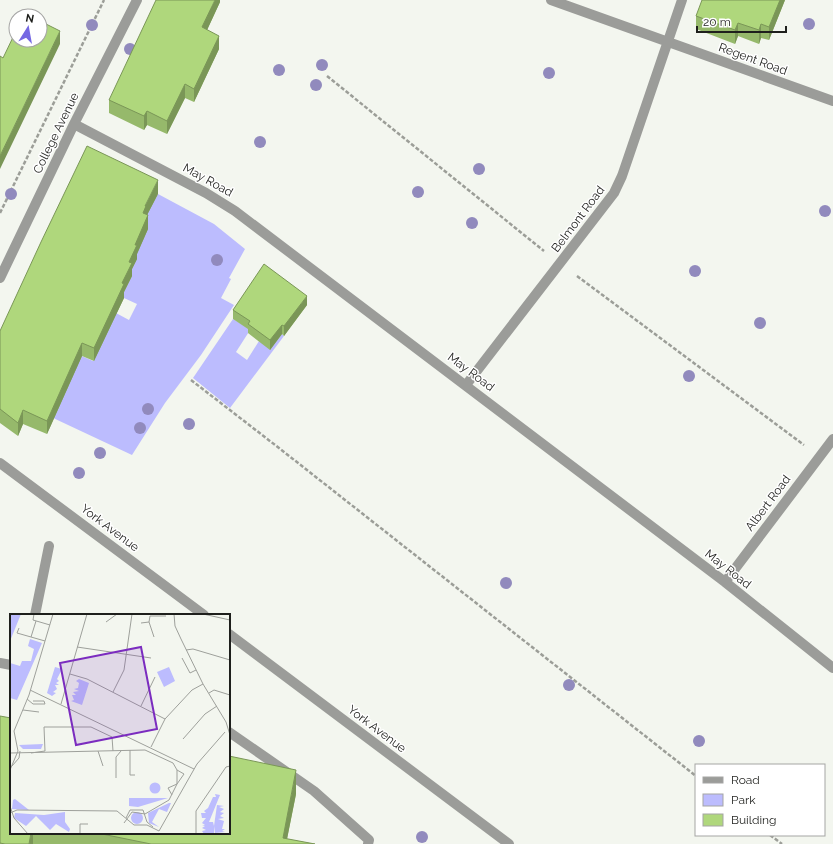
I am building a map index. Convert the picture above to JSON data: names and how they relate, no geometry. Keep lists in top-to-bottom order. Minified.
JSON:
{"streets":{"street":["Regent Road","College Avenue","May Road","Belmont Road","Albert Road","York Avenue"]},"crossings":[["Regent Road","Belmont Road"],["College Avenue","May Road"],["May Road","Belmont Road"],["May Road","Albert Road"]],"legend":["Road","Park","Building"],"scale_bar":"20 m","north":"top"}
